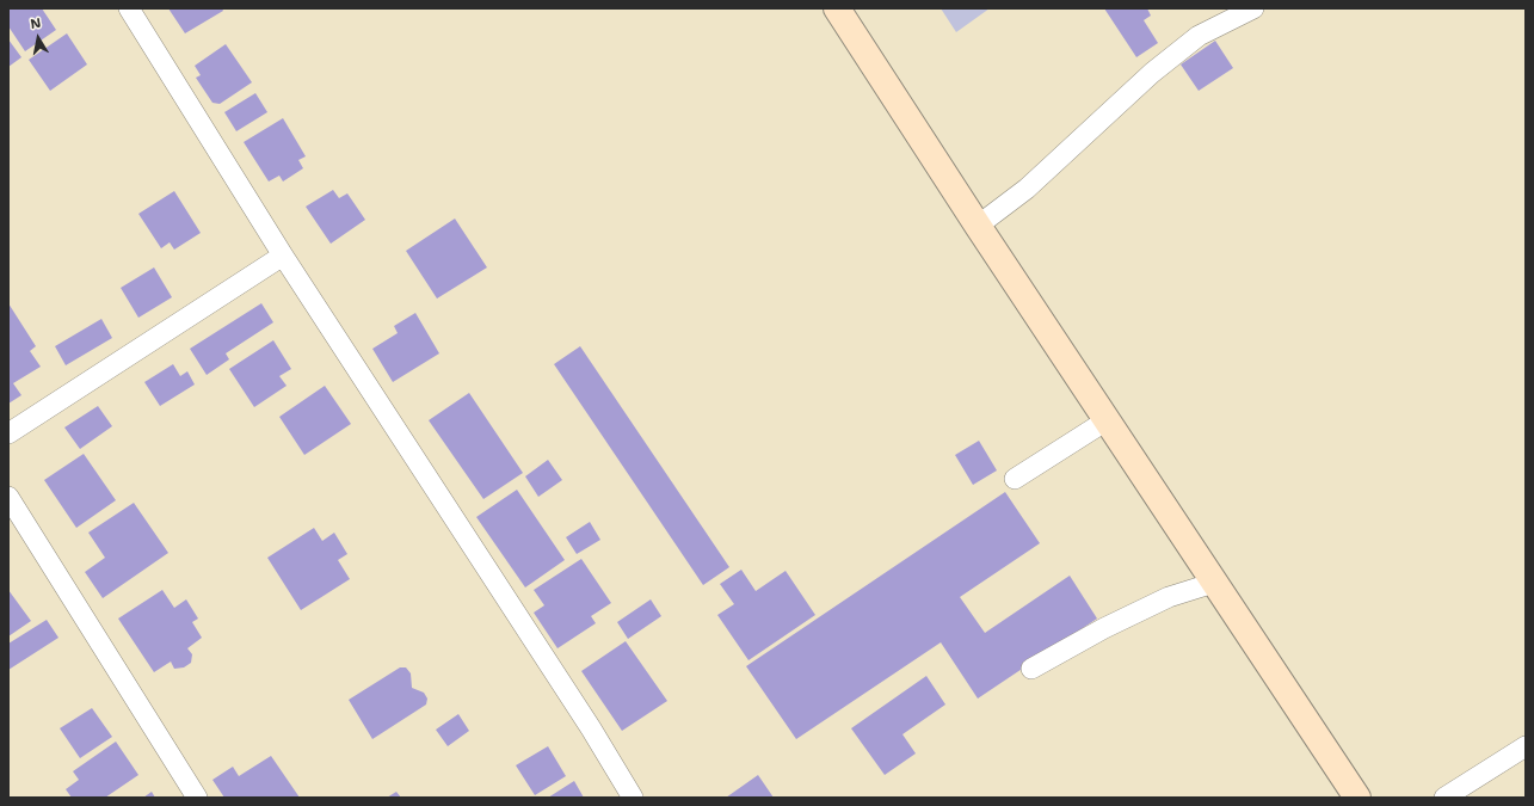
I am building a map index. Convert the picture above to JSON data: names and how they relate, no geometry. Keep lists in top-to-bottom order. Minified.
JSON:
{"north":"top"}
